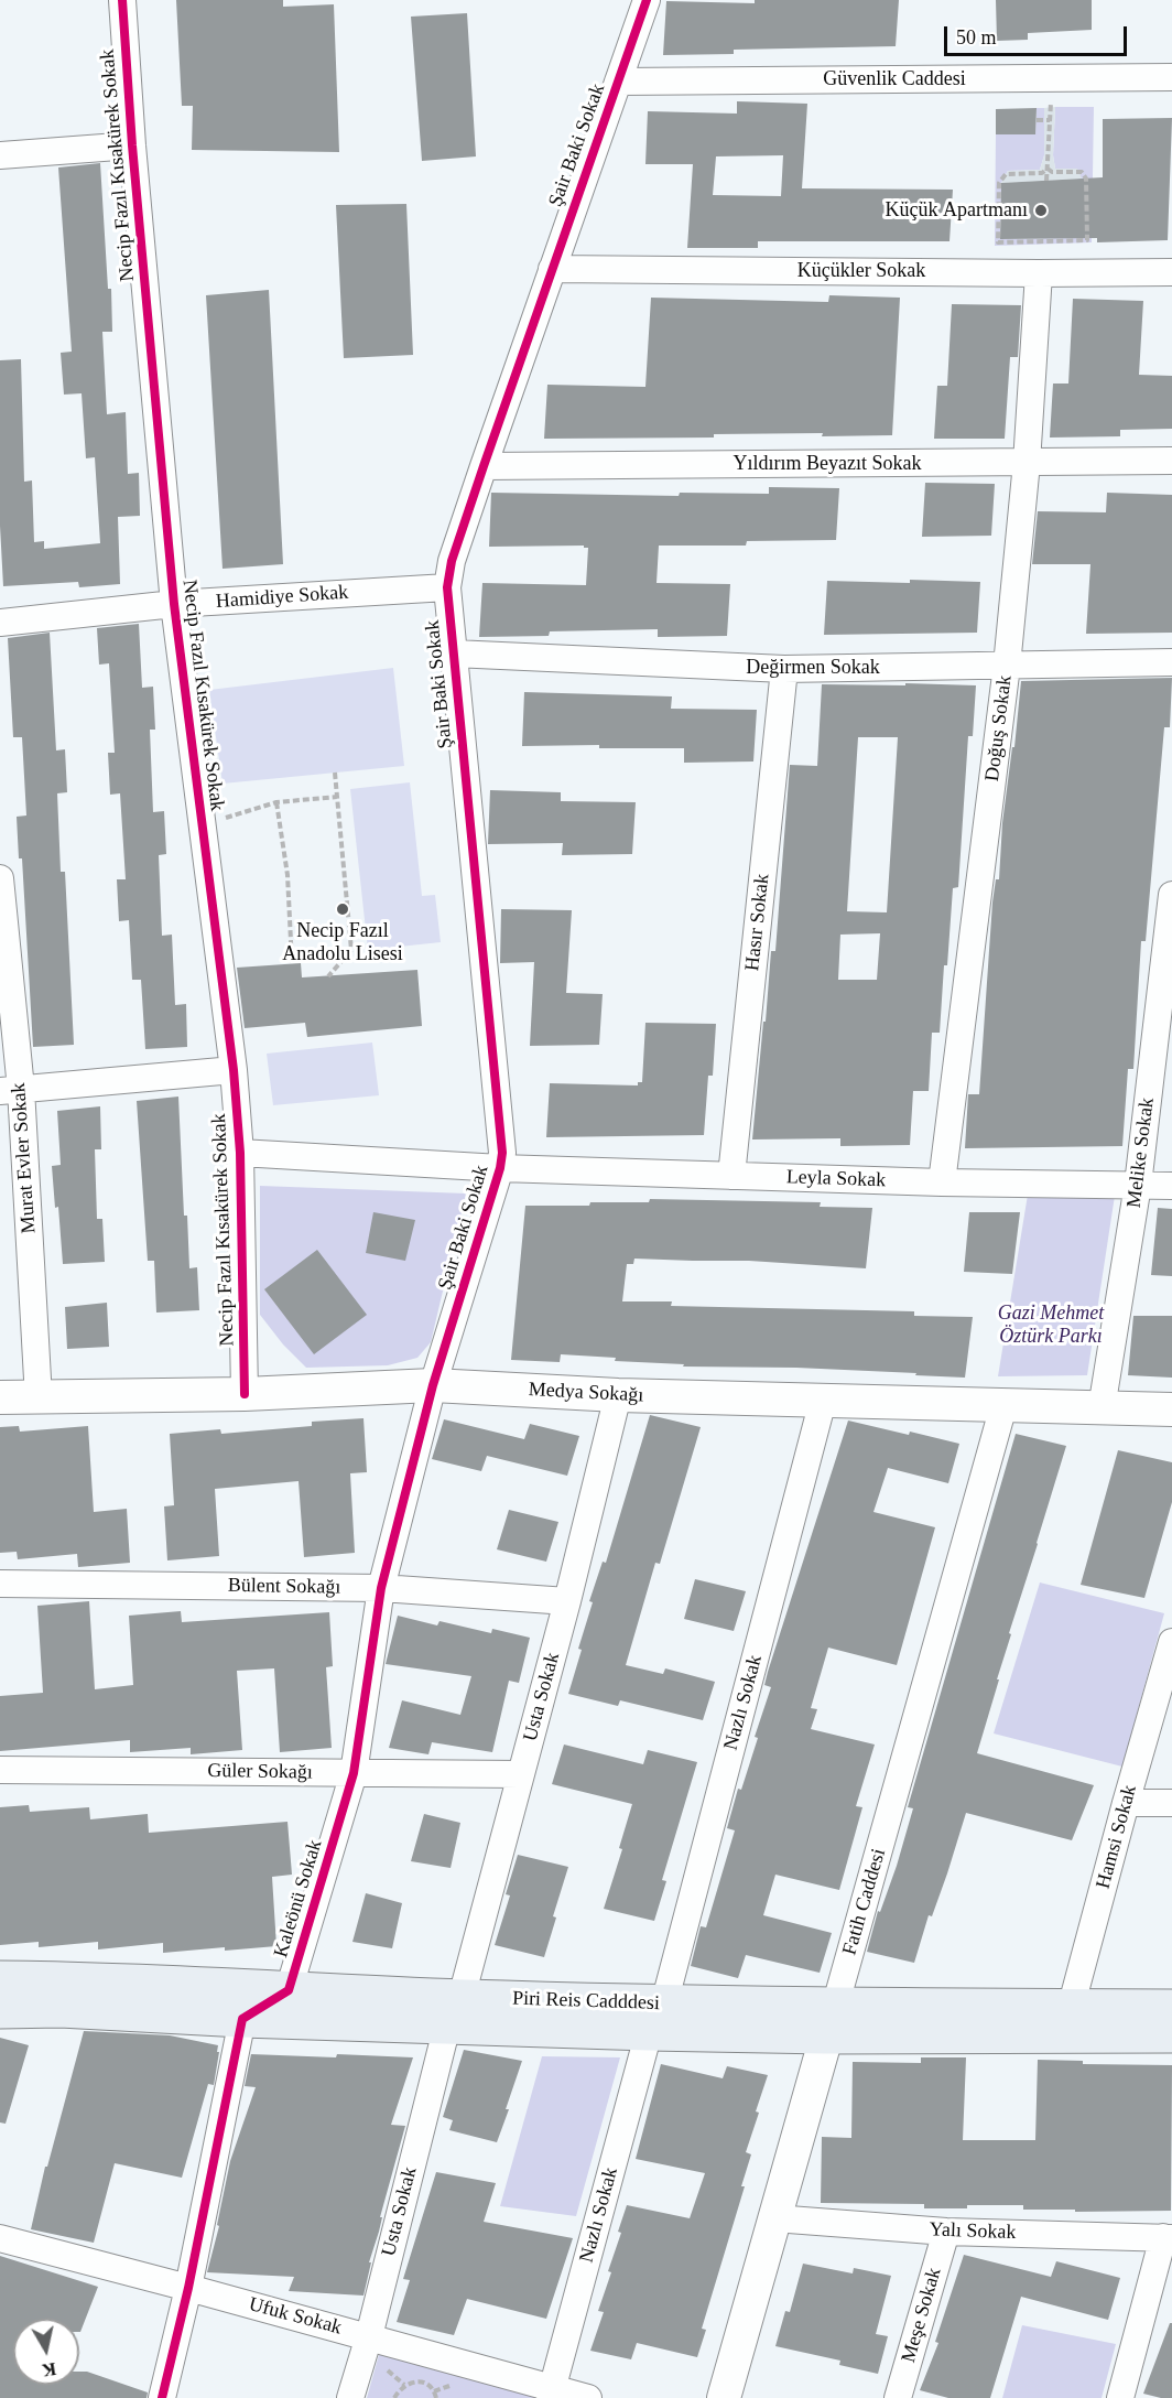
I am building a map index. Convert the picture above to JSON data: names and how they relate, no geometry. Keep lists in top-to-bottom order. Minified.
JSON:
{"streets":{"main road":["Piri Reis Cadddesi"],"street":["Güvenlik Caddesi","Şair Baki Sokak","Necip Fazıl Kısakürek Sokak","Küçükler Sokak","Yıldırım Beyazıt Sokak","Hamidiye Sokak","Değirmen Sokak","Doğuş Sokak","Hasır Sokak","Melike Sokak","Murat Evler Sokak","Leyla Sokak","Medya Sokağı","Bülent Sokağı","Usta Sokak","Nazlı Sokak","Güler Sokağı","Hamsi Sokak","Kaleönü Sokak","Fatih Caddesi","Yalı Sokak","Meşe Sokak","Ufuk Sokak"]},"crossings":[["Güvenlik Caddesi","Şair Baki Sokak"],["Şair Baki Sokak","Küçükler Sokak"],["Şair Baki Sokak","Yıldırım Beyazıt Sokak"],["Şair Baki Sokak","Hamidiye Sokak"],["Şair Baki Sokak","Değirmen Sokak"],["Şair Baki Sokak","Leyla Sokak"],["Şair Baki Sokak","Medya Sokağı"],["Şair Baki Sokak","Kaleönü Sokak"],["Necip Fazıl Kısakürek Sokak","Hamidiye Sokak"],["Necip Fazıl Kısakürek Sokak","Leyla Sokak"],["Necip Fazıl Kısakürek Sokak","Medya Sokağı"],["Küçükler Sokak","Doğuş Sokak"],["Yıldırım Beyazıt Sokak","Doğuş Sokak"],["Değirmen Sokak","Doğuş Sokak"],["Değirmen Sokak","Hasır Sokak"],["Doğuş Sokak","Leyla Sokak"],["Hasır Sokak","Leyla Sokak"],["Melike Sokak","Leyla Sokak"],["Melike Sokak","Medya Sokağı"],["Murat Evler Sokak","Medya Sokağı"],["Medya Sokağı","Usta Sokak"],["Medya Sokağı","Nazlı Sokak"],["Medya Sokağı","Kaleönü Sokak"],["Medya Sokağı","Fatih Caddesi"],["Bülent Sokağı","Usta Sokak"],["Bülent Sokağı","Kaleönü Sokak"],["Usta Sokak","Güler Sokağı"],["Usta Sokak","Piri Reis Cadddesi"],["Usta Sokak","Ufuk Sokak"],["Nazlı Sokak","Piri Reis Cadddesi"],["Nazlı Sokak","Ufuk Sokak"],["Güler Sokağı","Kaleönü Sokak"],["Hamsi Sokak","Piri Reis Cadddesi"],["Kaleönü Sokak","Piri Reis Cadddesi"],["Fatih Caddesi","Piri Reis Cadddesi"],["Fatih Caddesi","Yalı Sokak"],["Yalı Sokak","Meşe Sokak"]],"parks":["Gazi Mehmet Öztürk Parkı"],"places":["Küçük Apartmanı","Necip Fazıl Anadolu Lisesi"],"scale_bar":"50 m","north":"bottom"}
